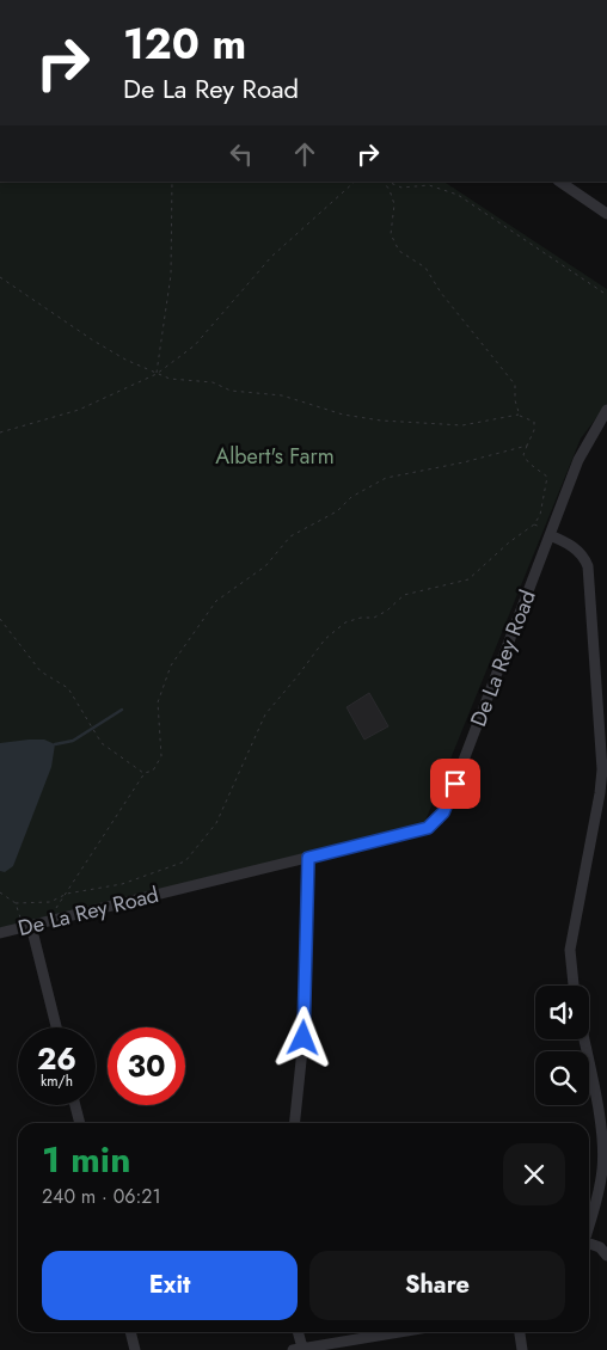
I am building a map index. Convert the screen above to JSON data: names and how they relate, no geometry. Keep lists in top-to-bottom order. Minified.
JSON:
{"streets":{"street":["De La Rey Road"]},"parks":["Albert's Farm"],"page":{"turn":["120 m","De La Rey Road"],"speed":"26 km/h","limit":"30","heading":["1 min","240 m · 06:21"],"buttons":["Exit","Share"]}}
